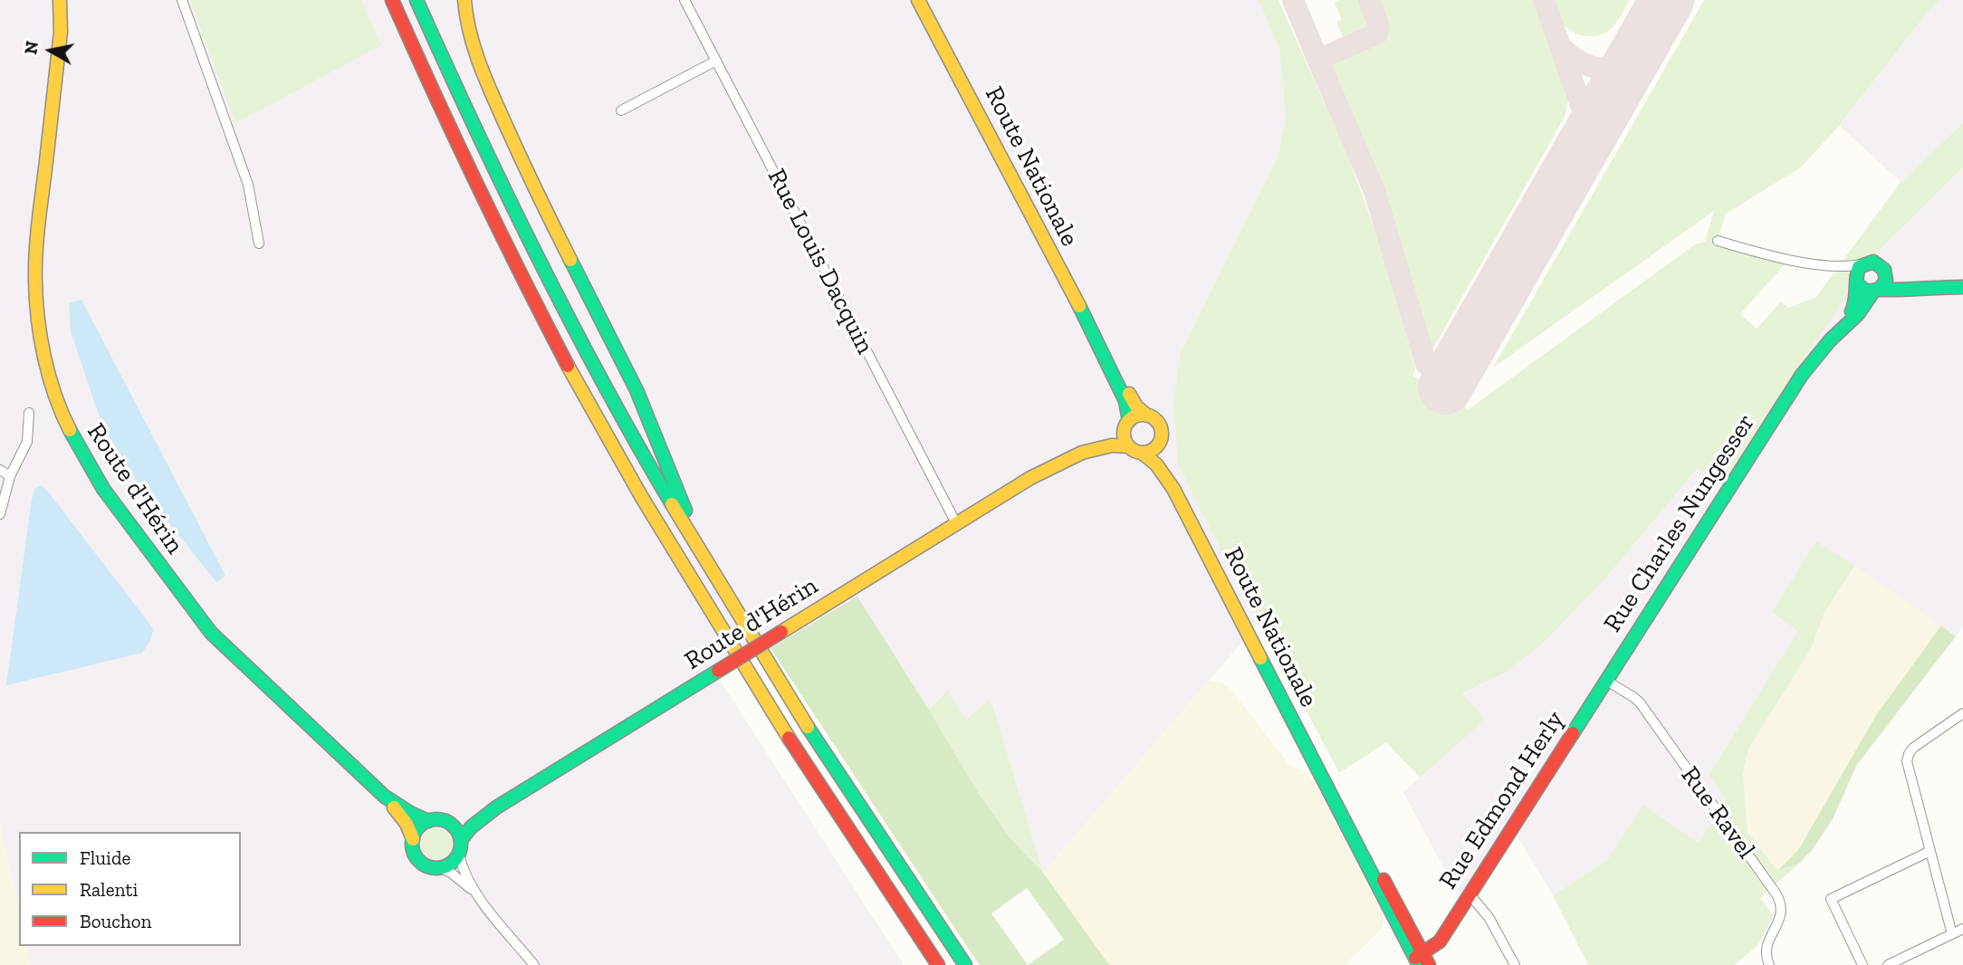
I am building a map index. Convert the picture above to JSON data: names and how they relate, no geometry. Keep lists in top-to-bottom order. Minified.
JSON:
{"streets":{"main road":["Route Nationale","Route d'Hérin","Rue Charles Nungesser","Rue Edmond Herly"],"street":["Rue Louis Dacquin","Rue Ravel"]},"crossings":[["Route Nationale","Route d'Hérin"],["Route Nationale","Rue Edmond Herly"],["Rue Louis Dacquin","Route d'Hérin"],["Rue Charles Nungesser","Rue Edmond Herly"],["Rue Charles Nungesser","Rue Ravel"]],"legend":["Fluide","Ralenti","Bouchon"],"north":"left"}
